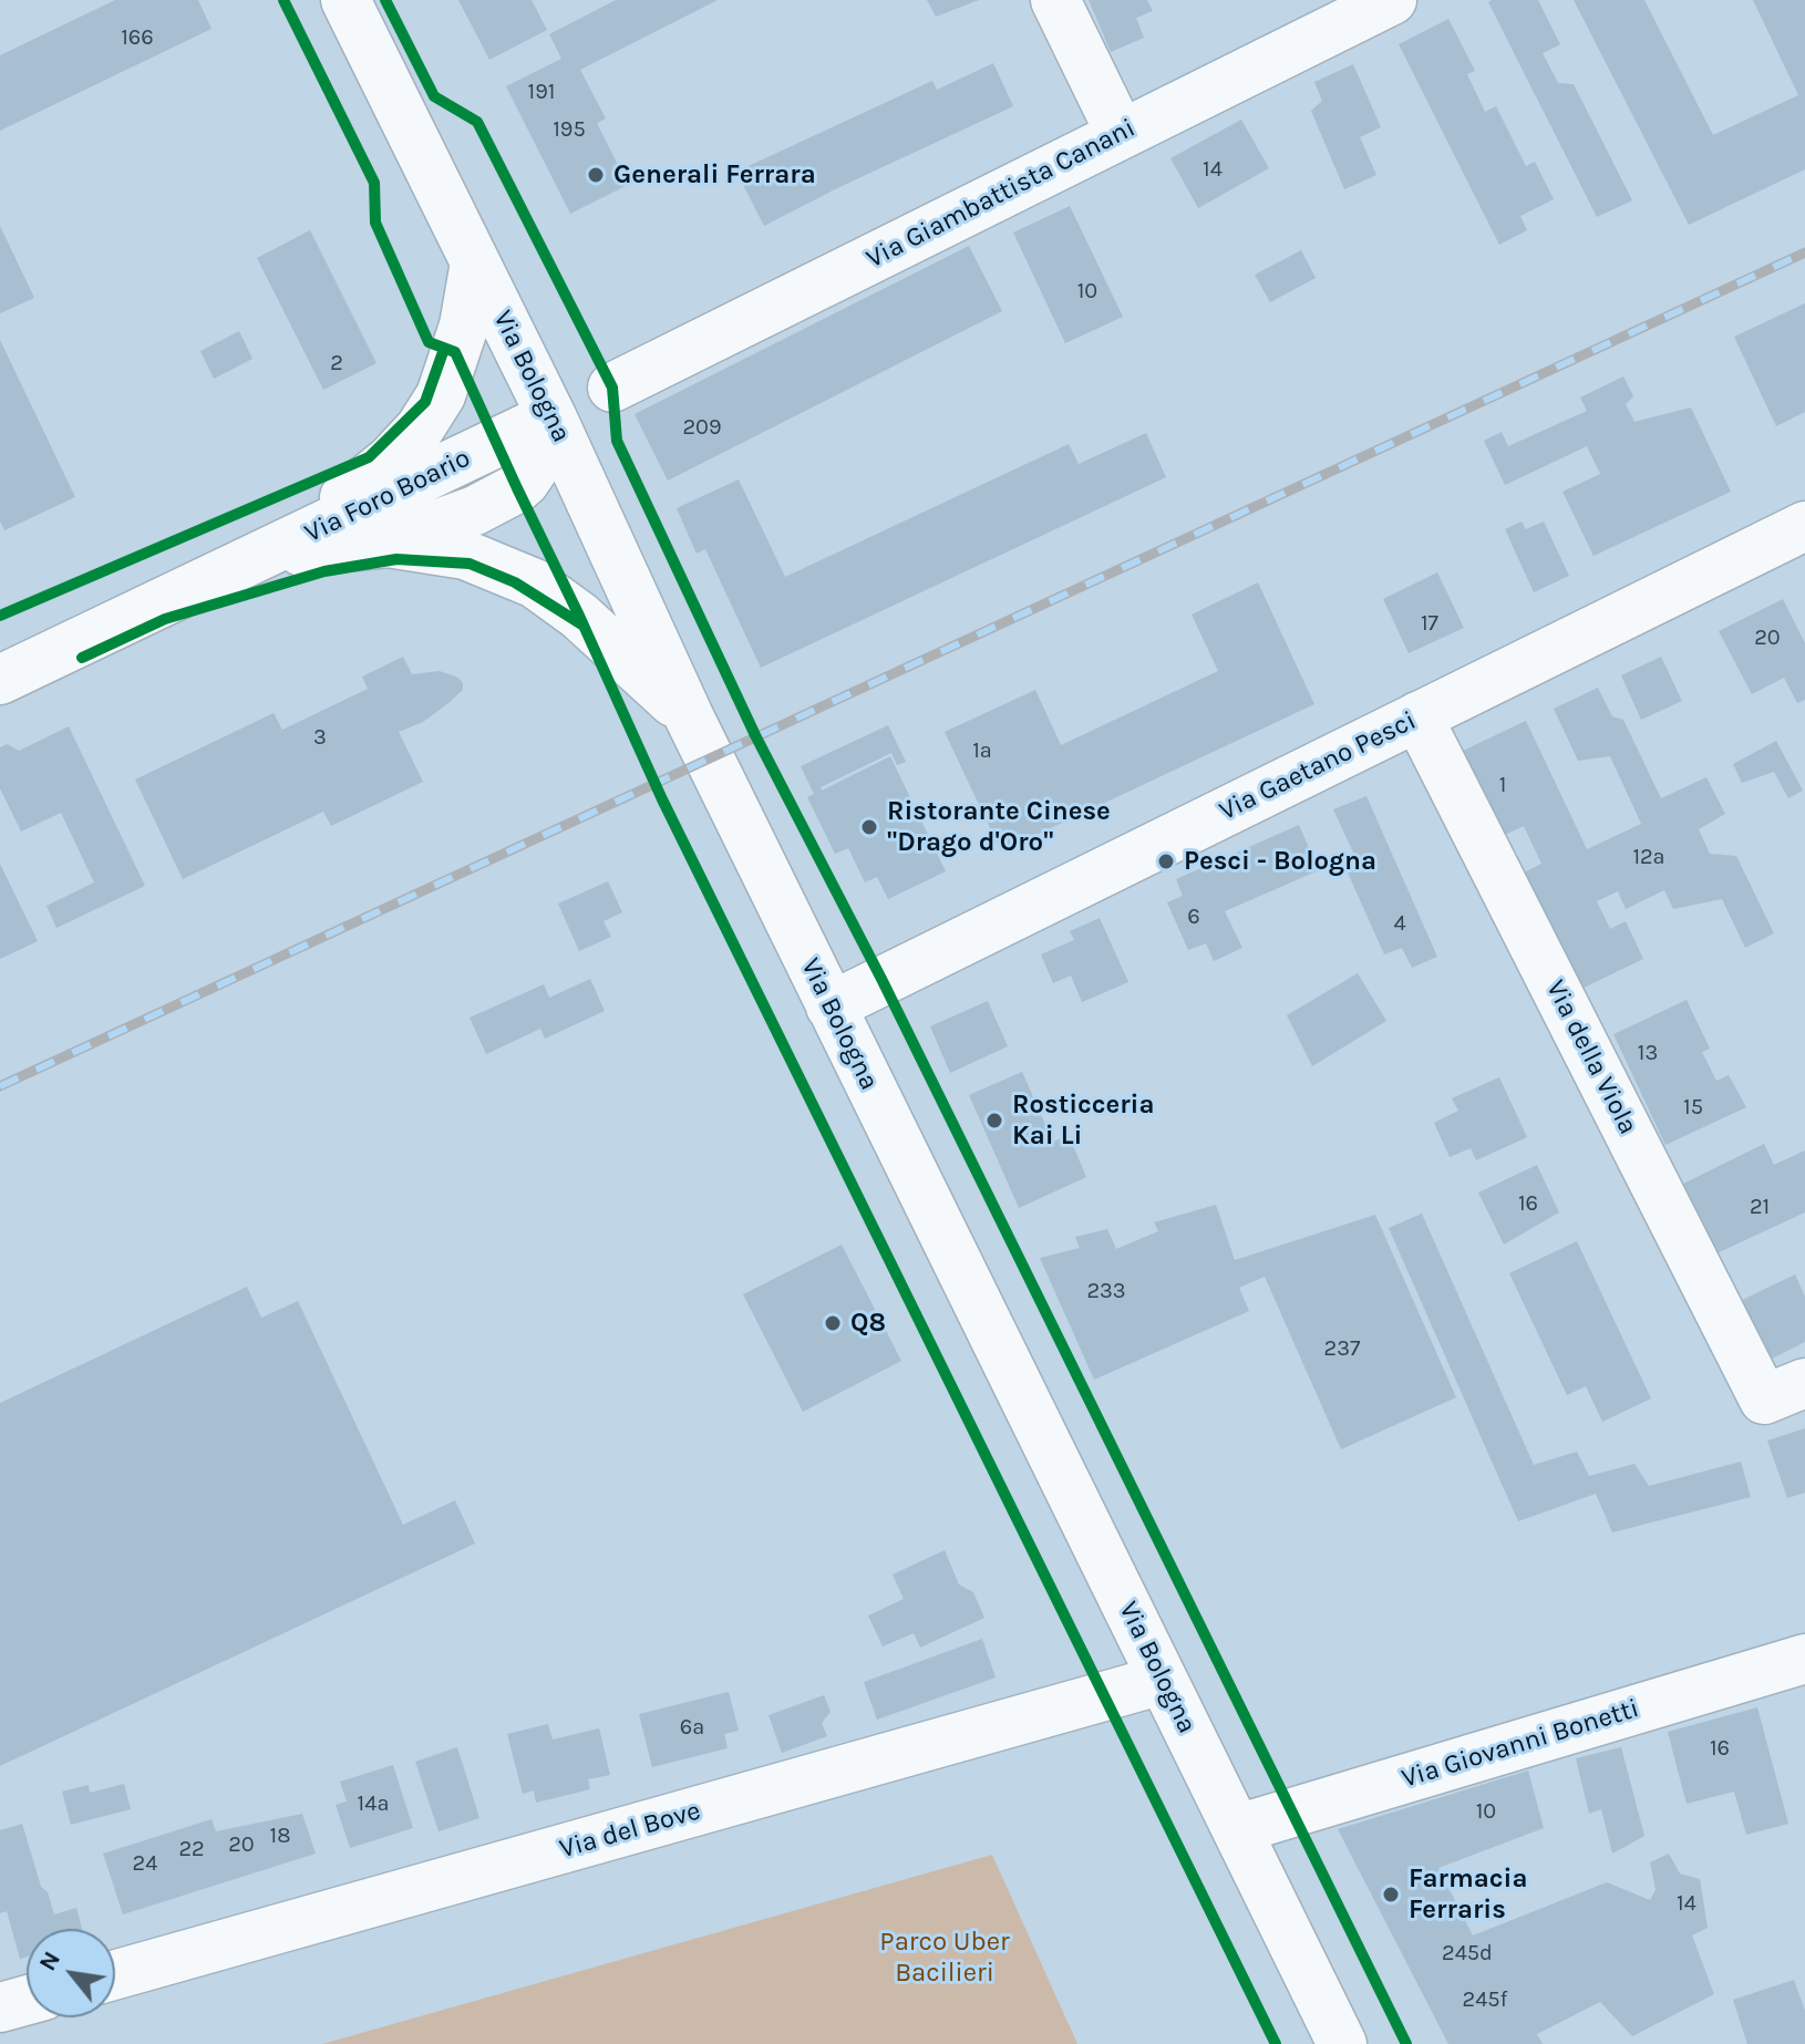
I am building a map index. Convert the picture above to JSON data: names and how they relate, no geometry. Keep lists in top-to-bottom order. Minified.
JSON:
{"streets":{"street":["Via Giambattista Canani","Via Bologna","Via Foro Boario","Via Gaetano Pesci","Via della Viola","Via Giovanni Bonetti","Via del Bove"]},"crossings":[["Via Bologna","Via Foro Boario"],["Via Bologna","Via Gaetano Pesci"],["Via Bologna","Via Giovanni Bonetti"],["Via Bologna","Via del Bove"],["Via Gaetano Pesci","Via della Viola"]],"parks":["Parco Uber Bacilieri"],"places":["Generali Ferrara","Ristorante Cinese \"Drago d'Oro\"","Pesci - Bologna","Rosticceria Kai Li","Q8","Farmacia Ferraris"],"house_numbers":["166","191","195","14","10","2","209","17","20","3","1a","1","12a","6","4","13","15","16","21","233","237","6a","16","14a","10","18","20","22","24","14","245d","245f"],"north":"top left"}
